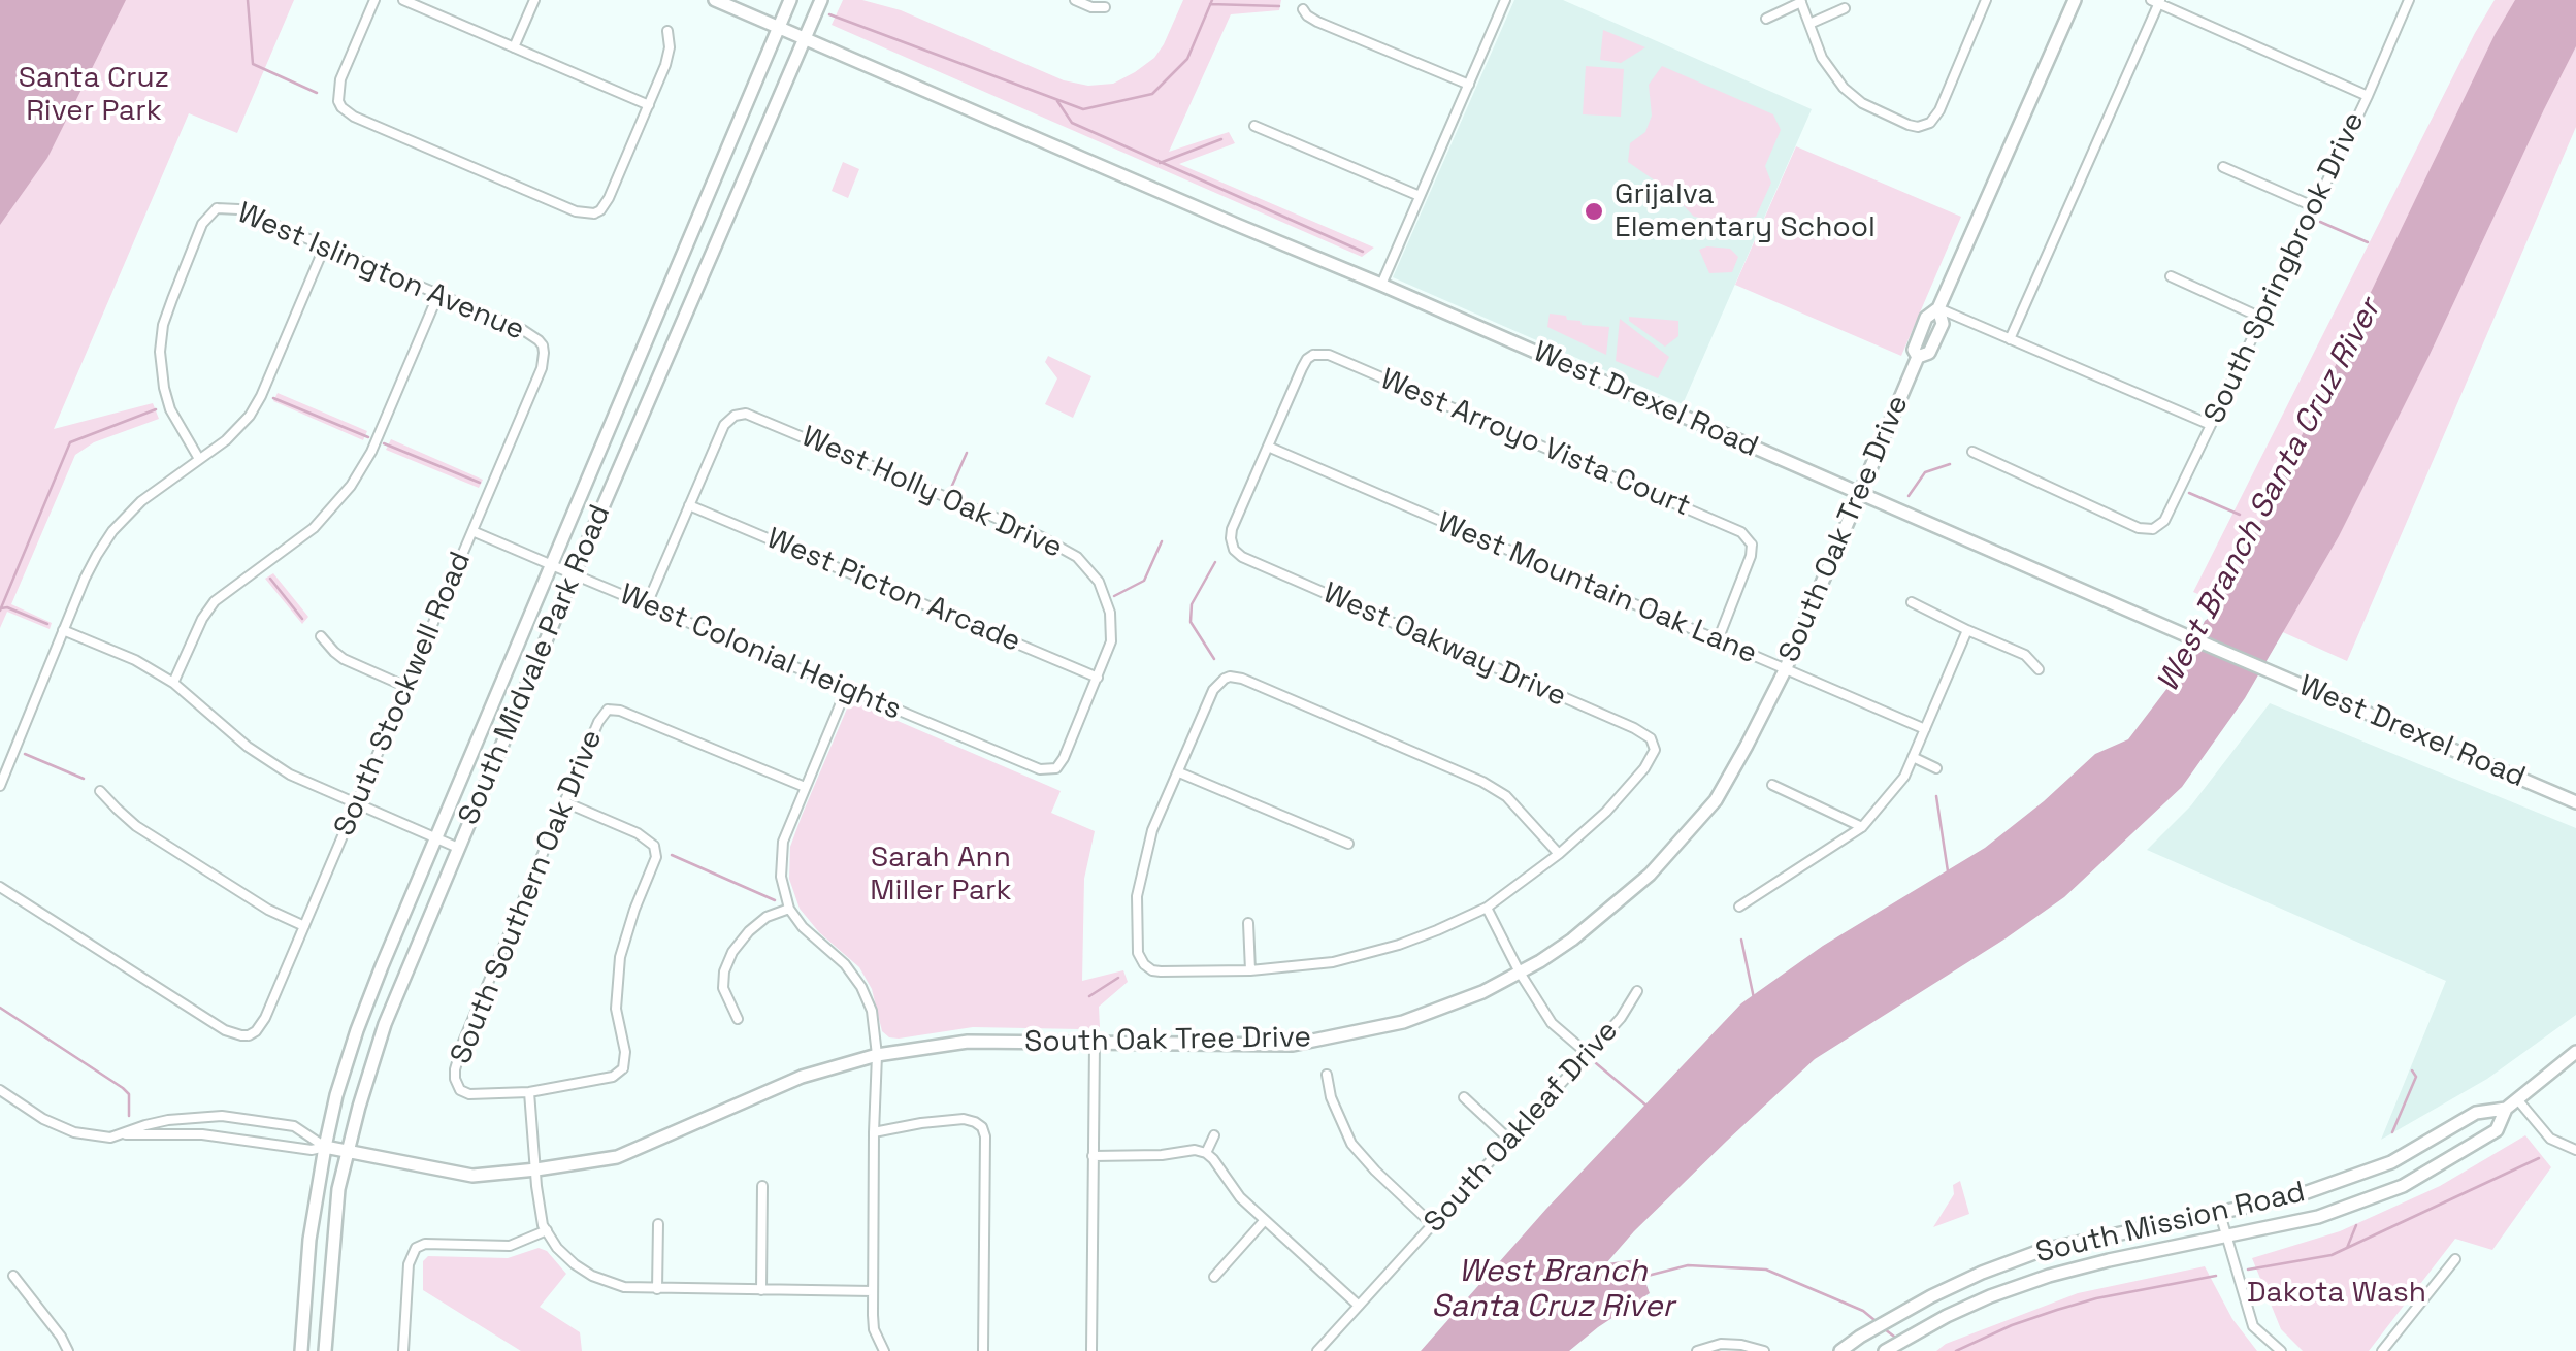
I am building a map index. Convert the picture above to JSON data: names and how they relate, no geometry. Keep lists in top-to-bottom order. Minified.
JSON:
{"streets":{"street":["South Springbrook Drive","West Islington Avenue","West Drexel Road","West Arroyo Vista Court","West Holly Oak Drive","South Oak Tree Drive","West Mountain Oak Lane","West Picton Arcade","West Oakway Drive","West Colonial Heights","South Midvale Park Road","South Stockwell Road","South Southern Oak Drive","South Oakleaf Drive","South Mission Road"]},"crossings":[["West Islington Avenue","South Stockwell Road"],["West Drexel Road","South Oak Tree Drive"],["West Drexel Road","South Midvale Park Road"],["West Arroyo Vista Court","West Mountain Oak Lane"],["West Arroyo Vista Court","West Oakway Drive"],["West Holly Oak Drive","West Picton Arcade"],["West Holly Oak Drive","West Colonial Heights"],["South Oak Tree Drive","West Mountain Oak Lane"],["South Oak Tree Drive","South Midvale Park Road"],["West Mountain Oak Lane","West Oakway Drive"],["West Colonial Heights","South Midvale Park Road"],["West Colonial Heights","South Stockwell Road"]],"water":["West Branch Santa Cruz River"],"parks":["Santa Cruz River Park","Sarah Ann Miller Park","Dakota Wash"],"places":["Grijalva Elementary School"]}
